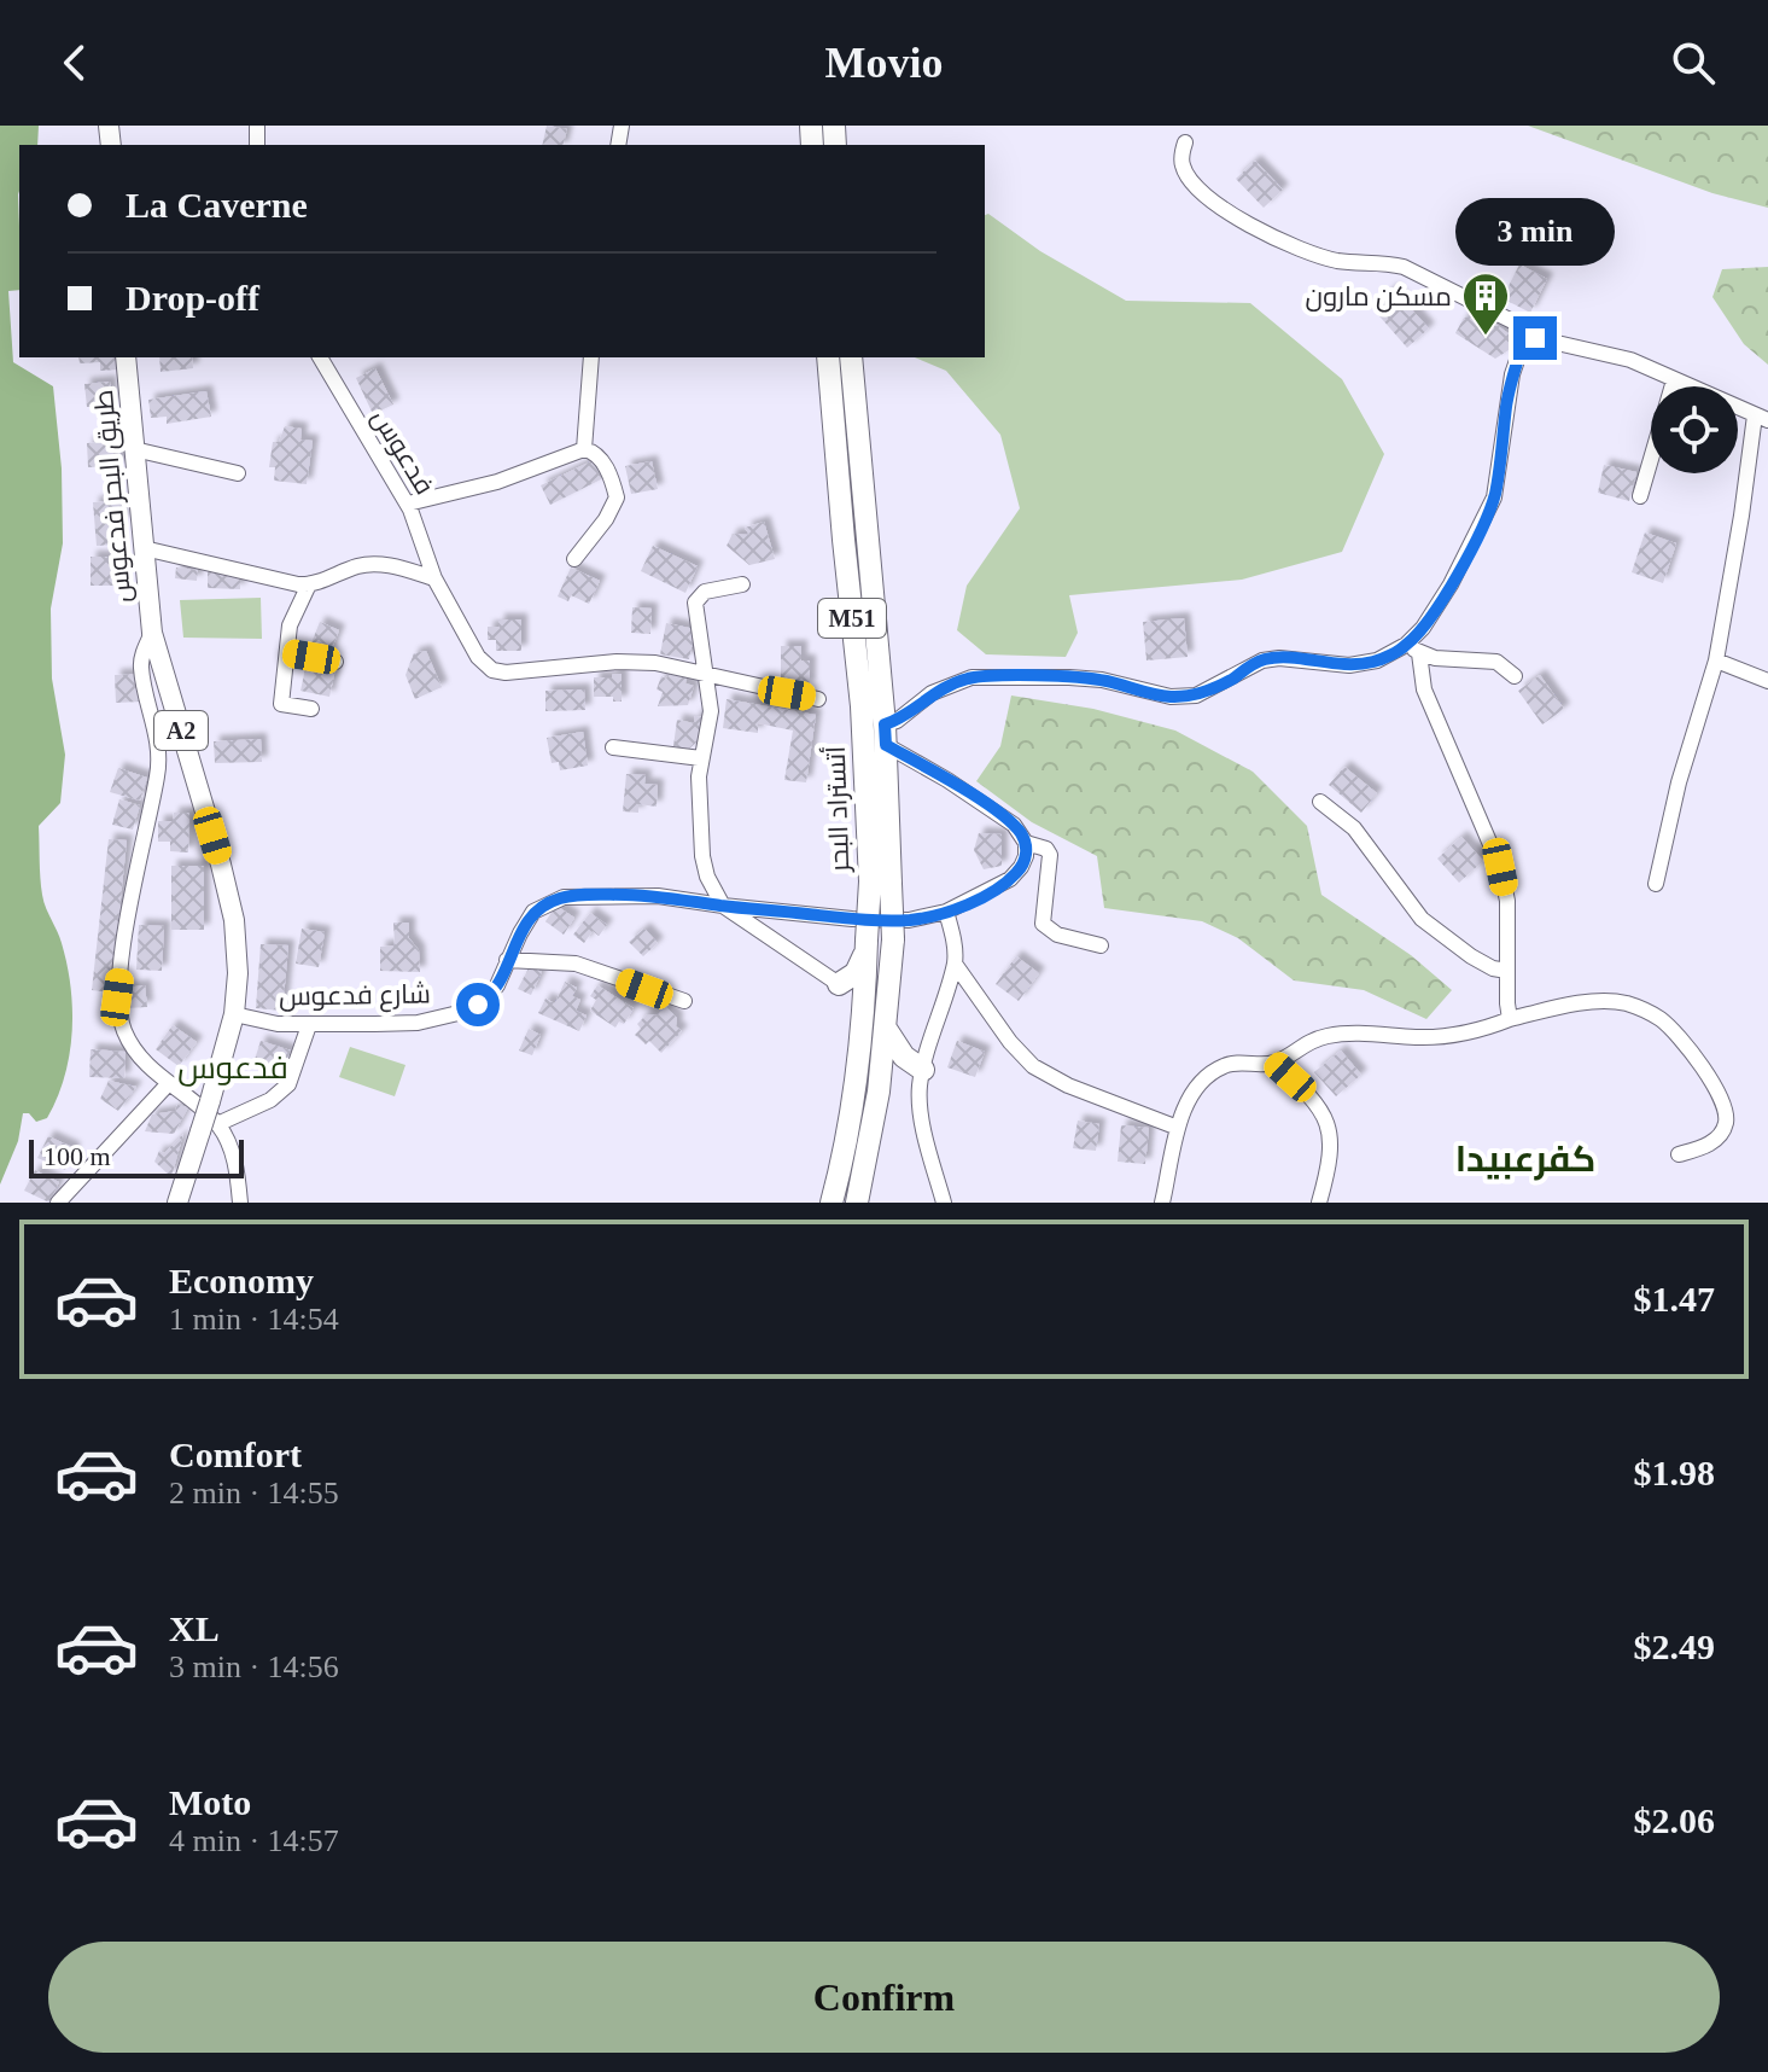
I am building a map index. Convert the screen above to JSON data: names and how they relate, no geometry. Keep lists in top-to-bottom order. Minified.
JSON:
{"streets":{"highway":["M51","أتستراد البحر"],"main road":["طريق البحر فدعوس","A2"],"street":["فدعوس","شارع فدعوس"]},"crossings":[["طريق البحر فدعوس","شارع فدعوس"]],"districts":["فدعوس","كفرعبيدا"],"places":{"building":["مسكن مارون"]},"scale_bar":"100 m","page":{"header":"Movio","banner":["La Caverne","Drop-off"],"bubble":"3 min","scale":"100 m","list":[{"name":"Economy","note":"1 min · 14:54","value":"$1.47"},{"name":"Comfort","note":"2 min · 14:55","value":"$1.98"},{"name":"XL","note":"3 min · 14:56","value":"$2.49"},{"name":"Moto","note":"4 min · 14:57","value":"$2.06"}],"buttons":"Confirm"}}
